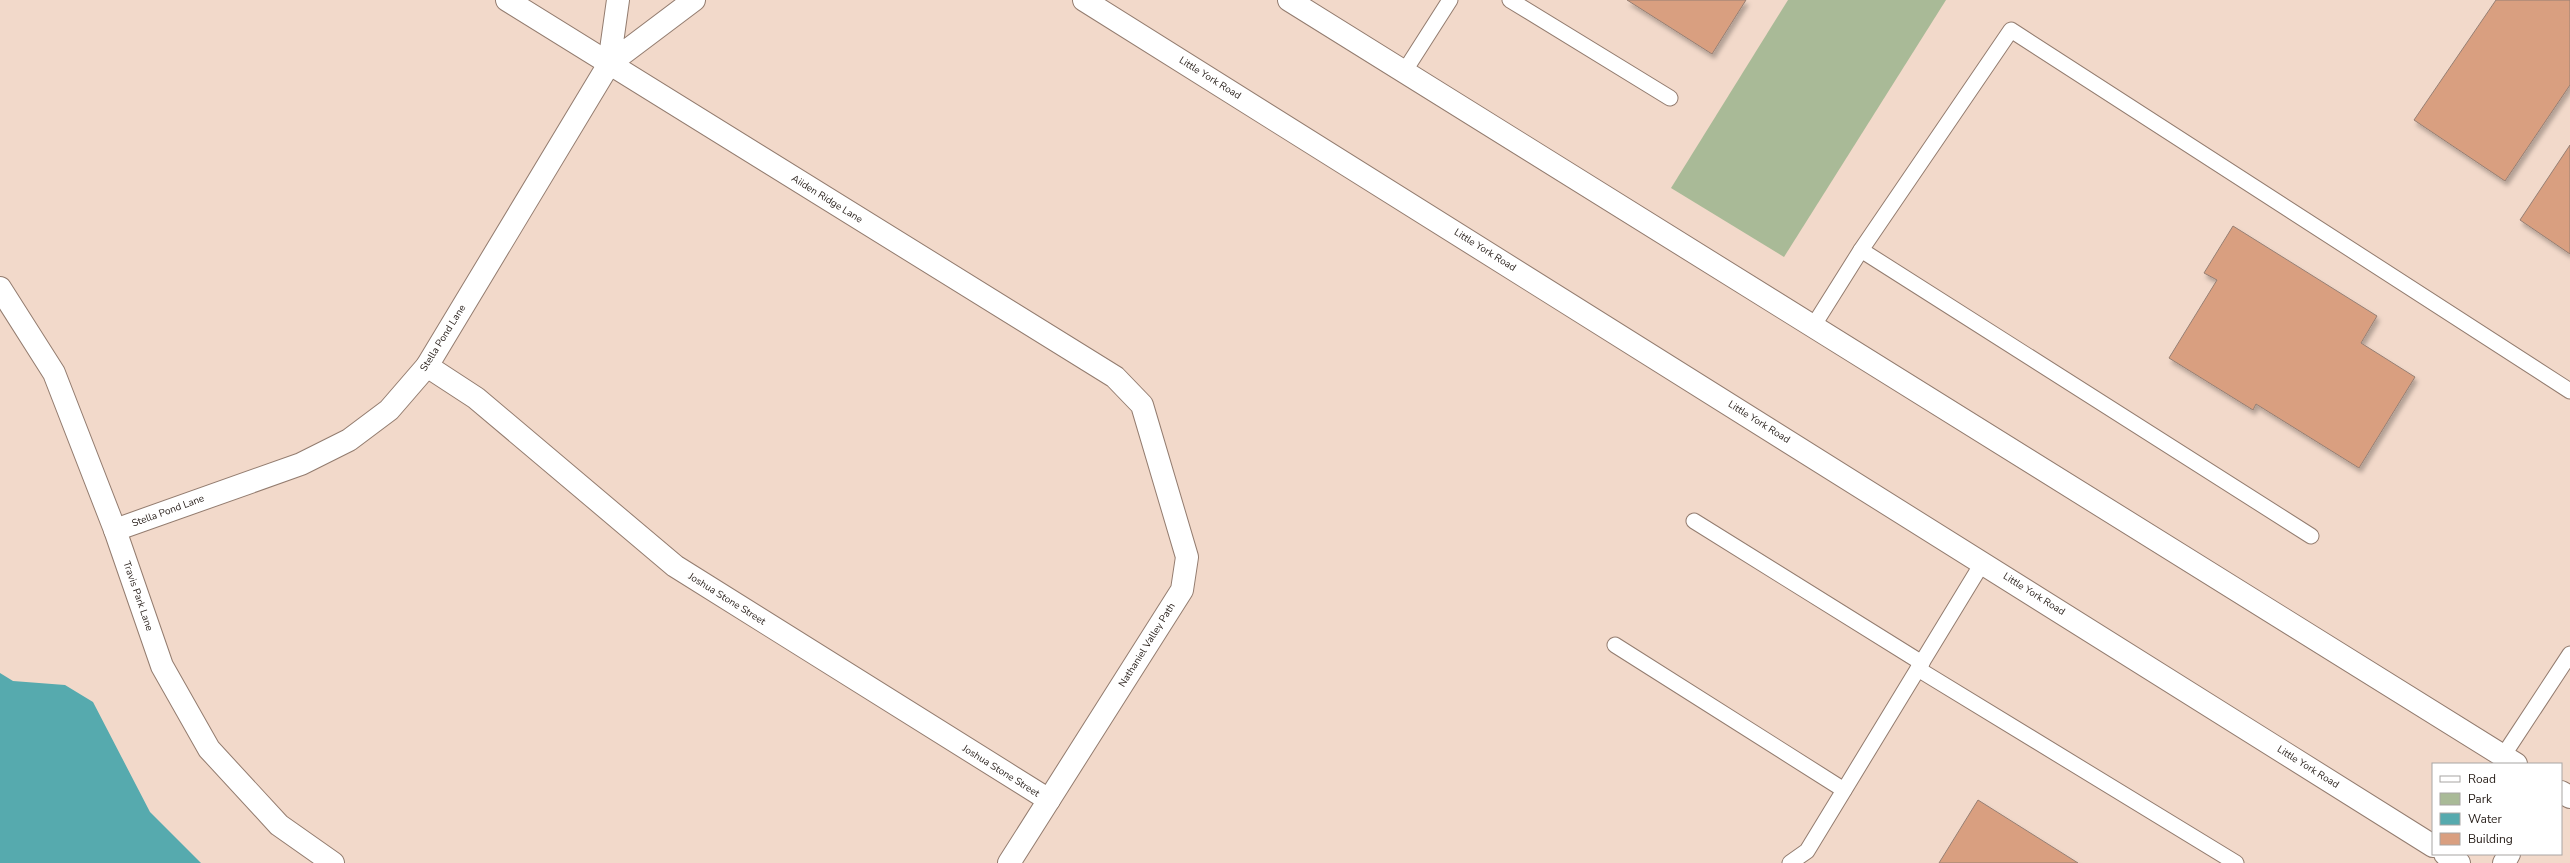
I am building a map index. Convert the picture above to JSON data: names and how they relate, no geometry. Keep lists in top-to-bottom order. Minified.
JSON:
{"streets":{"street":["Little York Road","Aiiden Ridge Lane","Stella Pond Lane","Travis Park Lane","Joshua Stone Street","Nathaniel Valley Path"]},"crossings":[["Aiiden Ridge Lane","Stella Pond Lane"],["Aiiden Ridge Lane","Nathaniel Valley Path"],["Stella Pond Lane","Travis Park Lane"],["Stella Pond Lane","Joshua Stone Street"],["Joshua Stone Street","Nathaniel Valley Path"]],"legend":["Road","Park","Water","Building"]}
